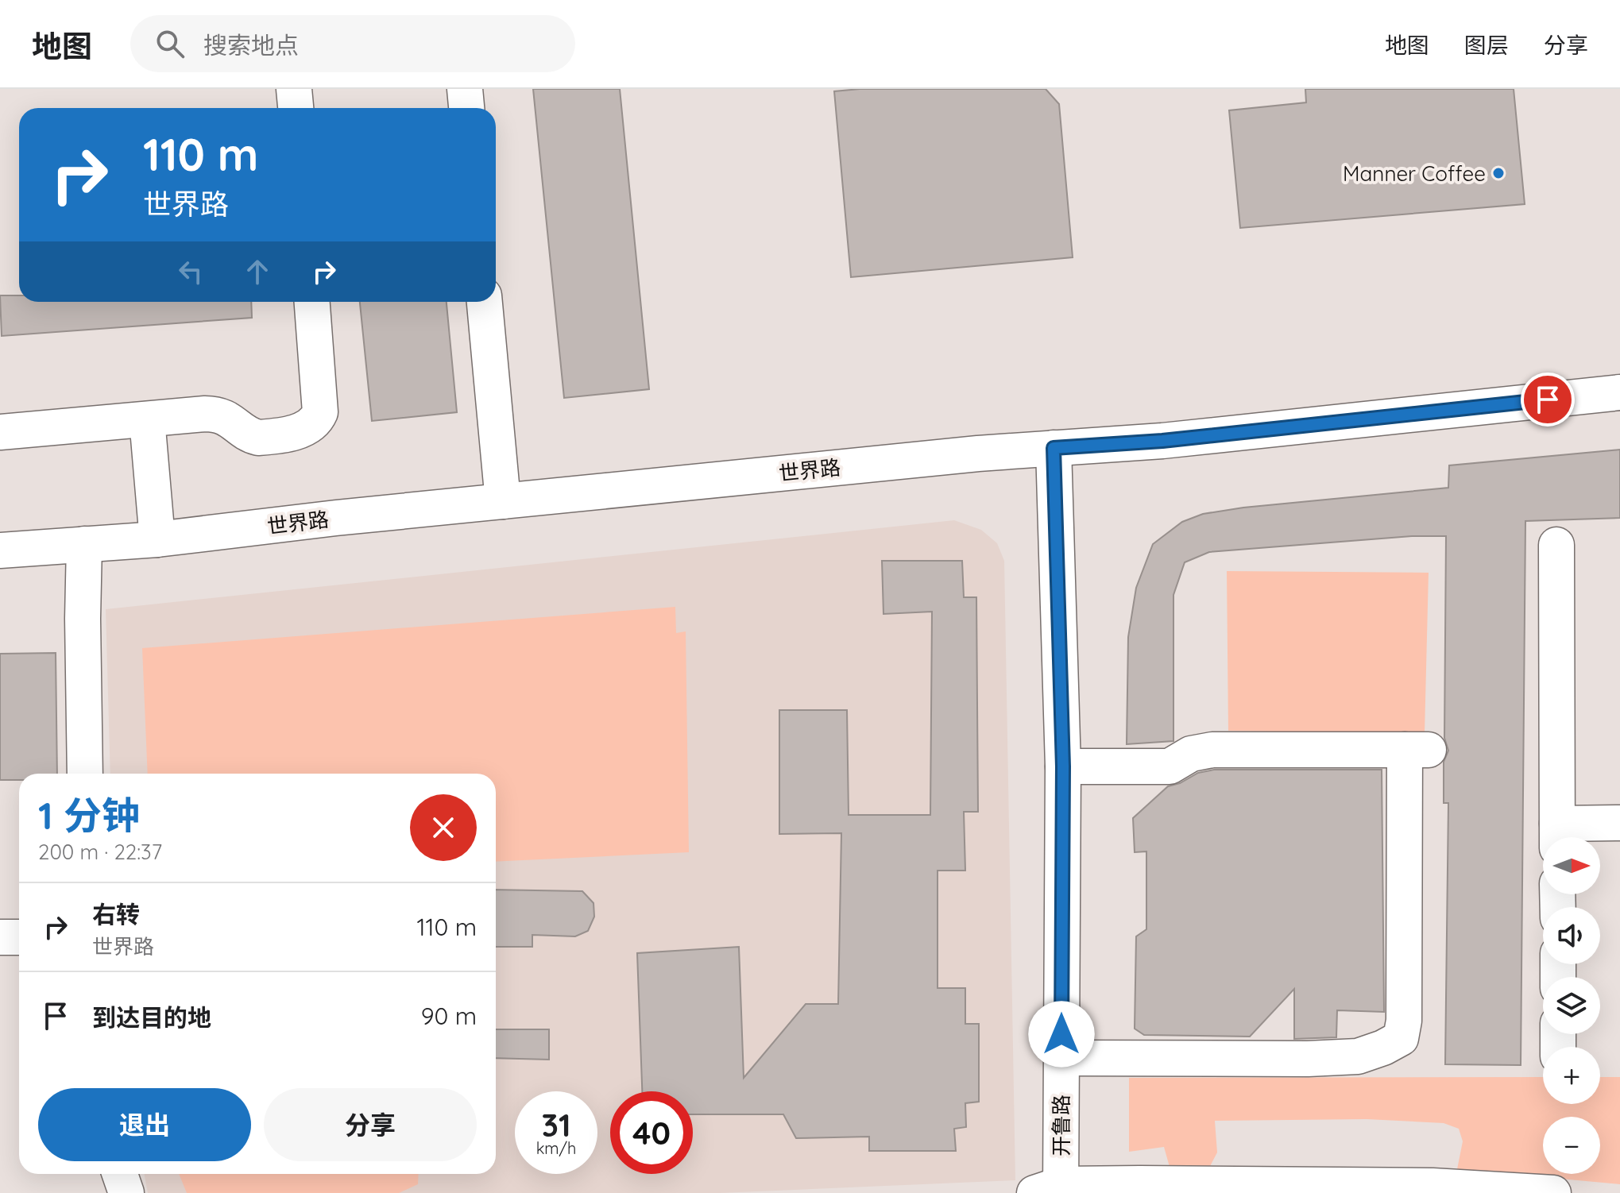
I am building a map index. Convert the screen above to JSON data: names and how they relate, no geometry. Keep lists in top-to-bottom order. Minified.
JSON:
{"streets":{"street":["世界路","开鲁路"]},"crossings":[["世界路","开鲁路"]],"places":["Manner Coffee"],"north":"right","page":{"header":"地图","search":"搜索地点","nav":["地图","图层","分享"],"turn":["110 m","世界路"],"heading":["1 分钟","200 m · 22:37"],"map_buttons":["+","−"],"list":[{"name":"右转","note":"世界路","value":"110 m"},{"name":"到达目的地","value":"90 m"}],"buttons":["退出","分享"],"speed":"31 km/h","limit":"40"}}
